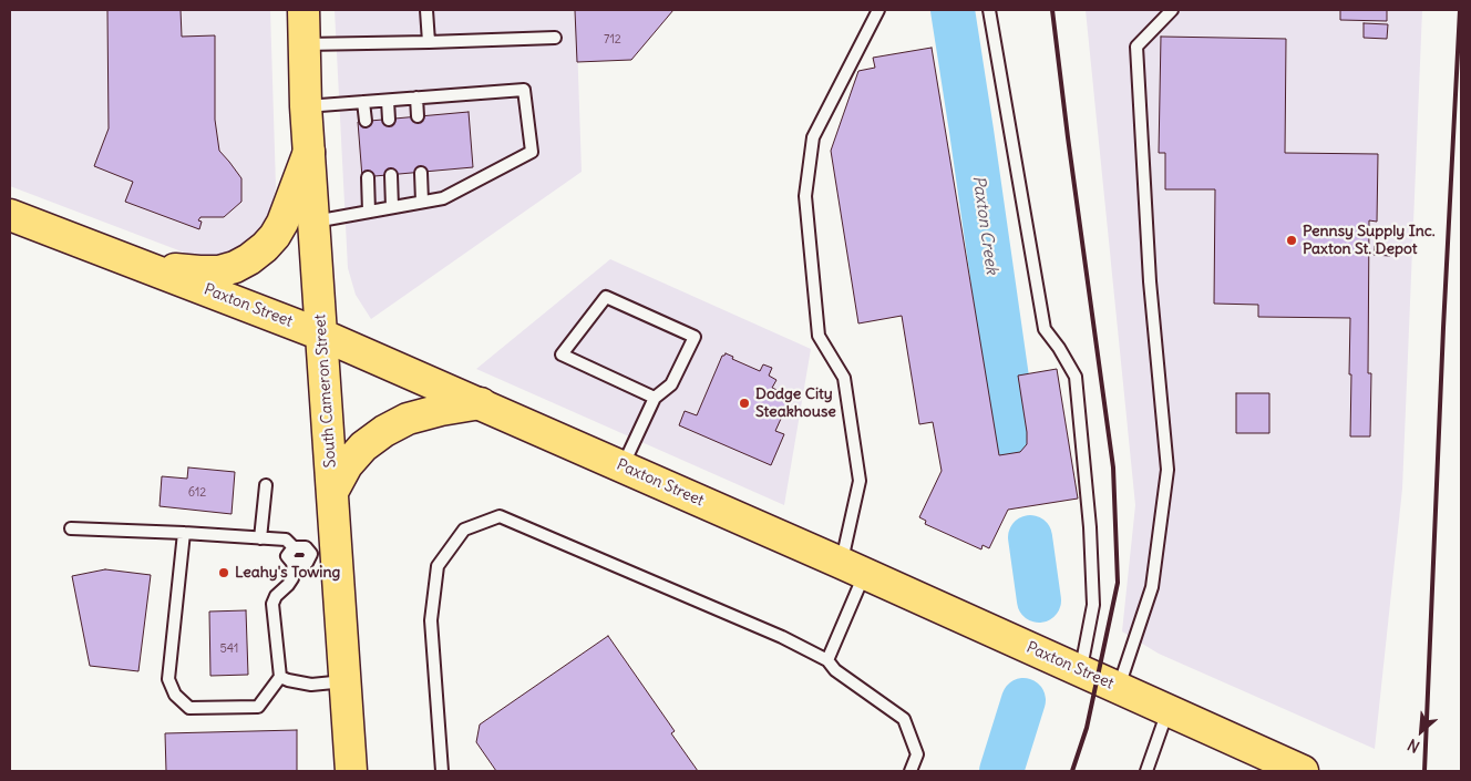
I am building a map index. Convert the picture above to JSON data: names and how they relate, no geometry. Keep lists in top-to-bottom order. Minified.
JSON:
{"streets":{"main road":["Paxton Street","South Cameron Street"]},"crossings":[["Paxton Street","South Cameron Street"]],"water":["Paxton Creek"],"places":["Pennsy Supply Inc. Paxton St. Depot","Dodge City Steakhouse","Leahy's Towing"],"house_numbers":["712","612","541"],"north":"bottom left"}
